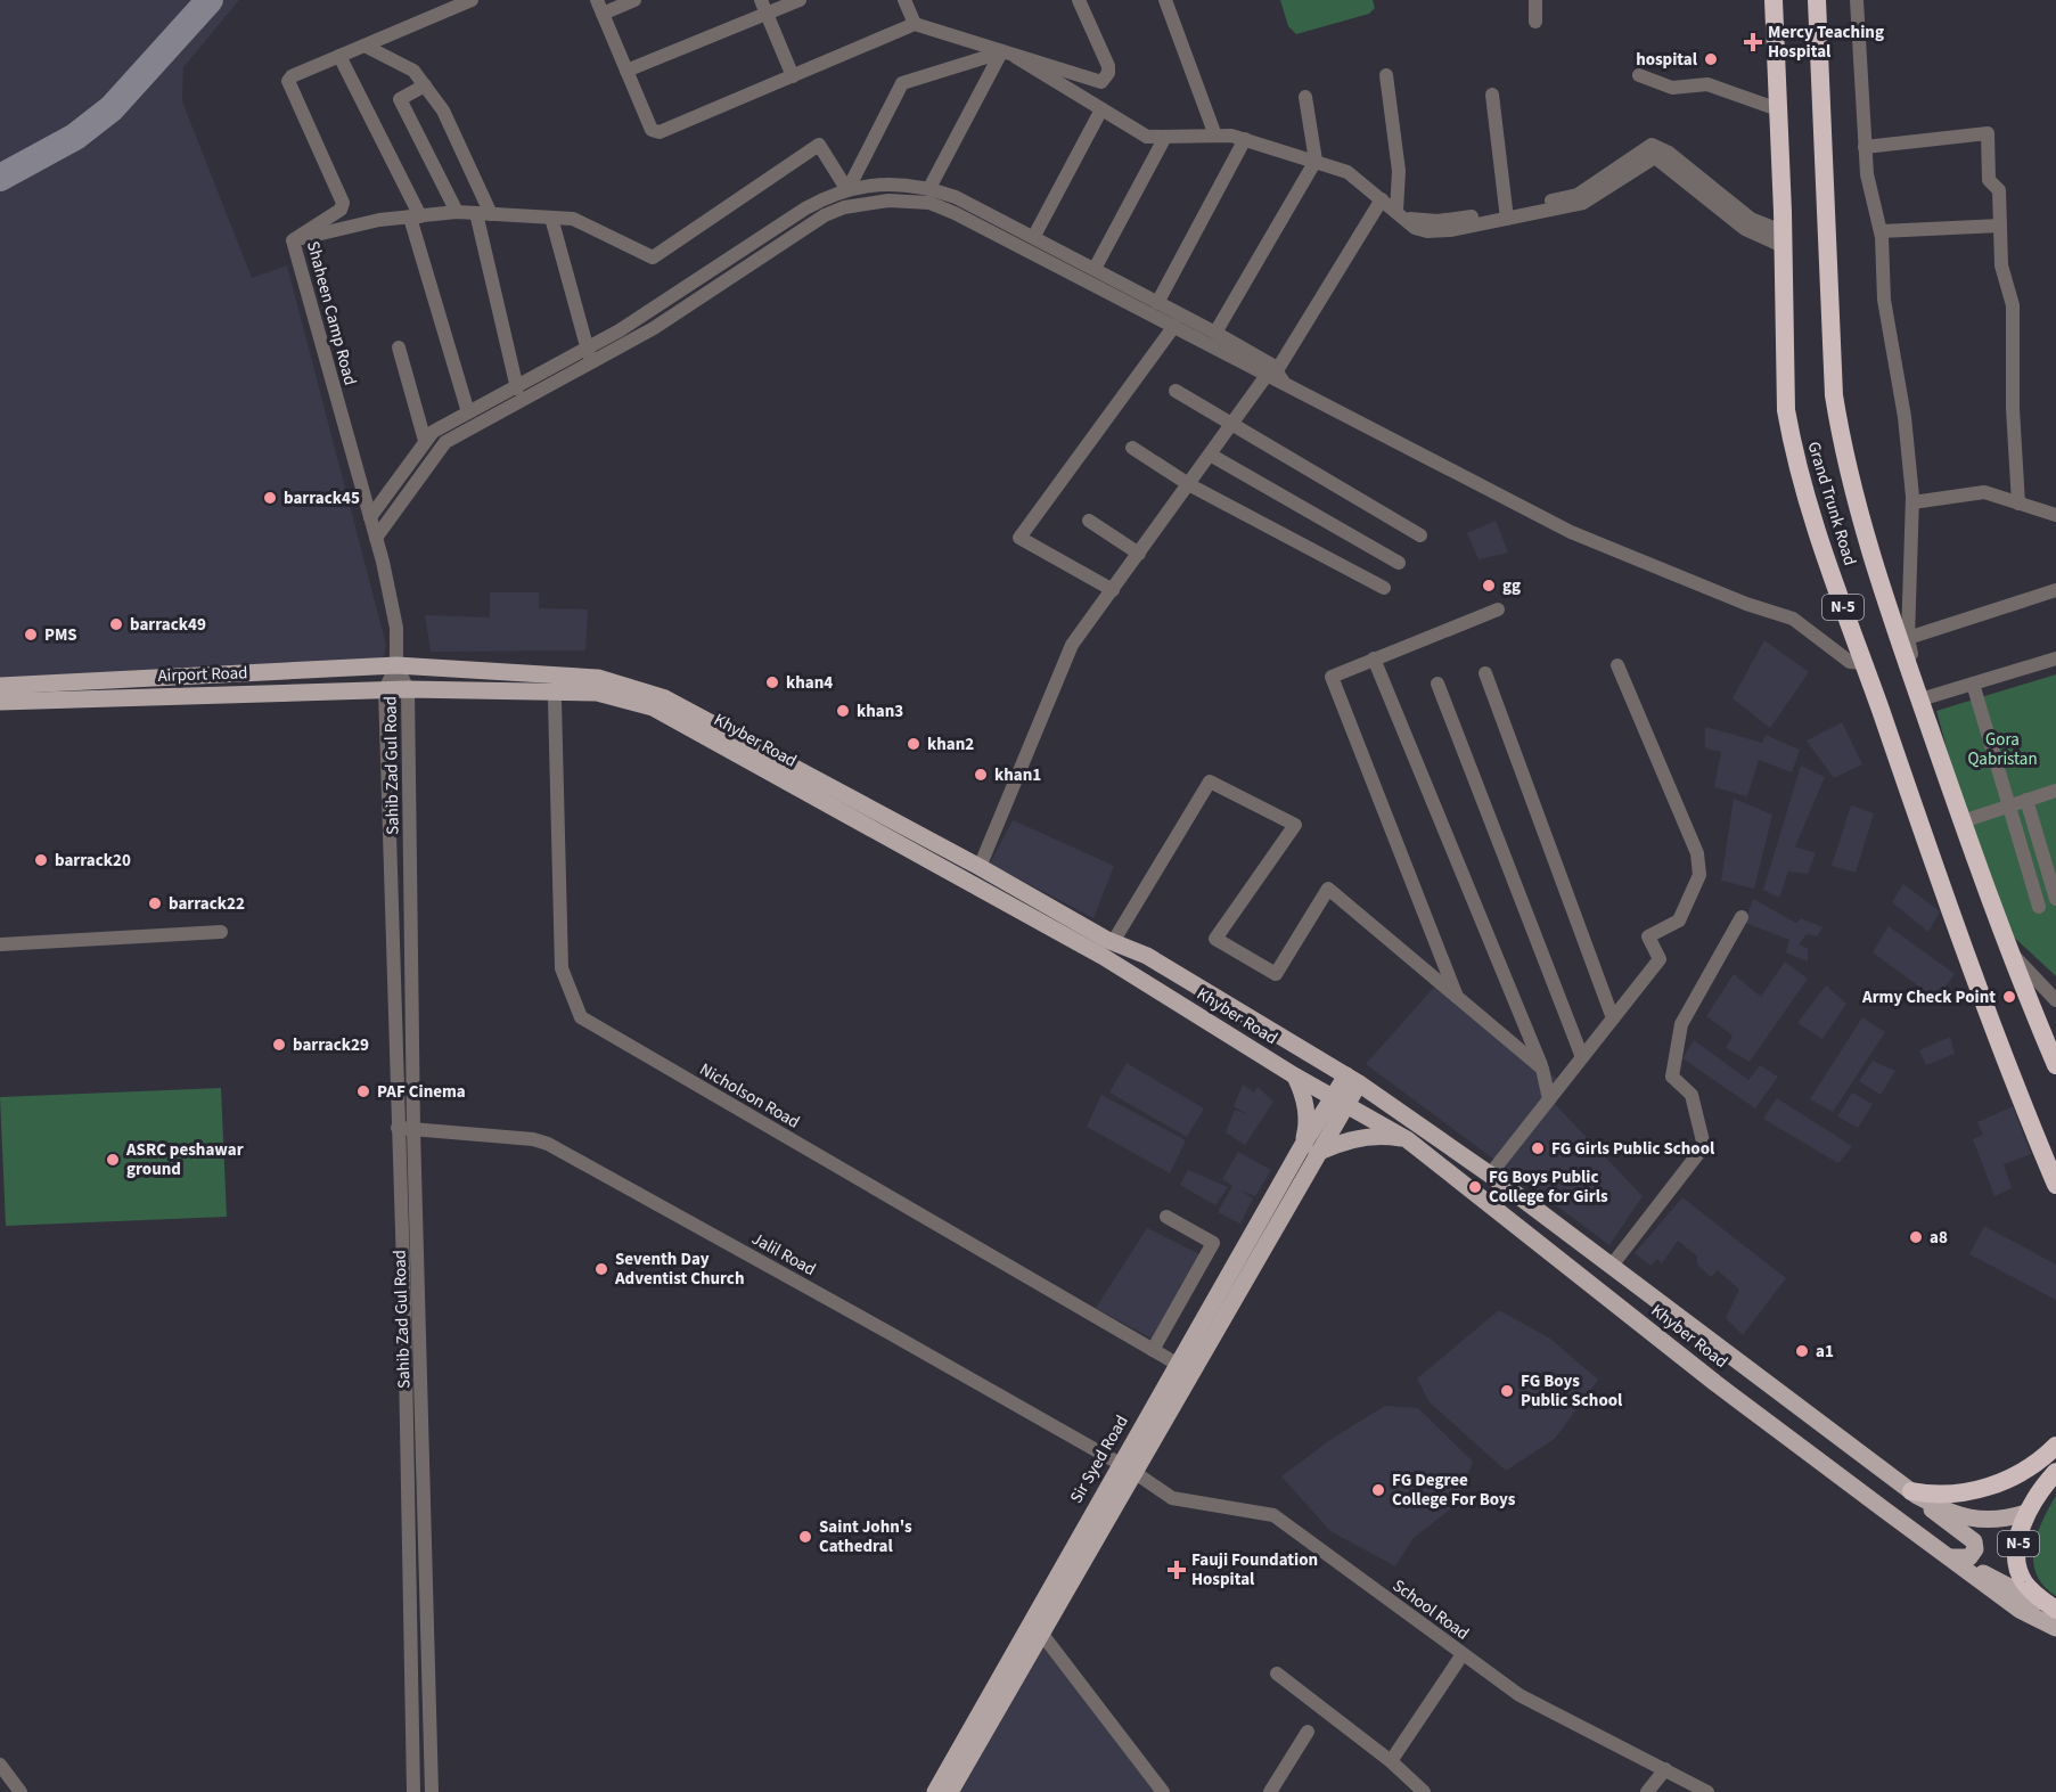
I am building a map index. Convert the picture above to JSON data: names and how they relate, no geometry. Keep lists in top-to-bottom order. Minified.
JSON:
{"streets":{"highway":["Grand Trunk Road","N-5"],"main road":["Airport Road","Khyber Road","Sir Syed Road"],"street":["Shaheen Camp Road","Sahib Zad Gul Road","Nicholson Road","Jalil Road","School Road"]},"crossings":[["Shaheen Camp Road","Khyber Road"],["Shaheen Camp Road","Sahib Zad Gul Road"],["Airport Road","Khyber Road"],["Airport Road","Sahib Zad Gul Road"],["Khyber Road","Sahib Zad Gul Road"],["Sahib Zad Gul Road","Jalil Road"],["Nicholson Road","Sir Syed Road"],["Jalil Road","Sir Syed Road"],["Jalil Road","School Road"],["Sir Syed Road","School Road"]],"parks":["Gora Qabristan"],"places":{"health":["Mercy Teaching Hospital","Fauji Foundation Hospital"],"other":["hospital","barrack45","gg","barrack49","PMS","khan4","khan3","khan2","khan1","barrack20","barrack22","Army Check Point","barrack29","PAF Cinema","FG Girls Public School","ASRC peshawar ground","FG Boys Public College for Girls","a8","Seventh Day Adventist Church","a1","FG Boys Public School","FG Degree College For Boys","Saint John's Cathedral"]}}
